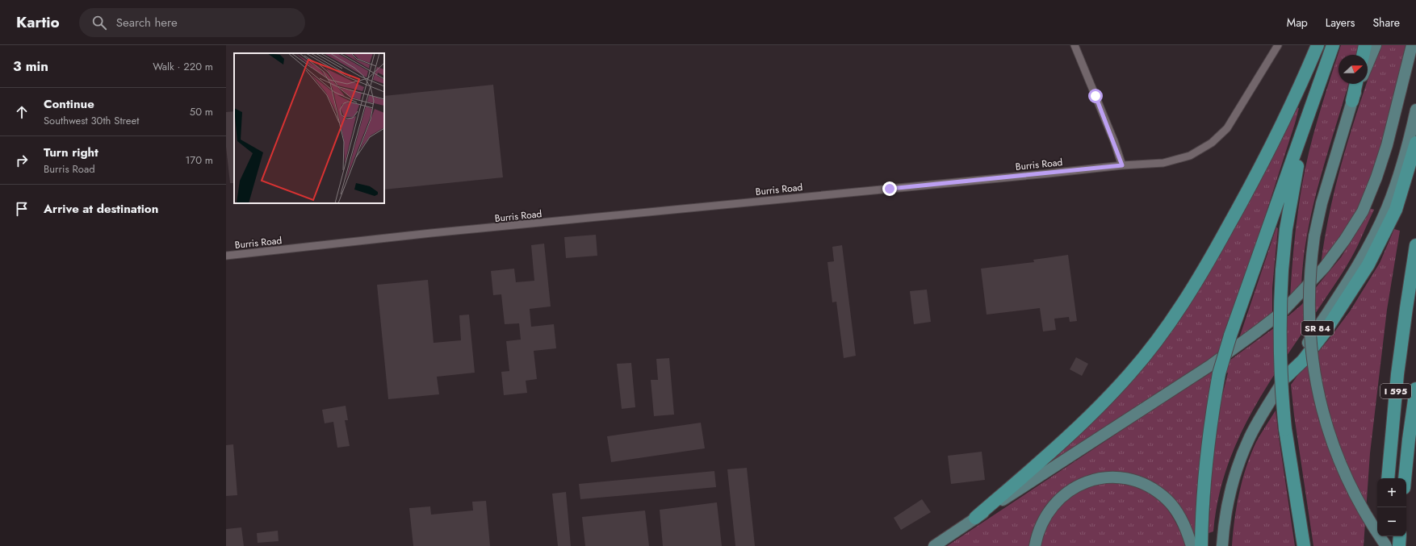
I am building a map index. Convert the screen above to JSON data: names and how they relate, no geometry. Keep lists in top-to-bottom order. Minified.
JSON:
{"streets":{"highway":["I 595"],"main road":["SR 84"],"street":["Burris Road"]},"north":"right","page":{"header":"Kartio","search":"Search here","nav":["Map","Layers","Share"],"heading":["3 min","Walk · 220 m"],"list":[["Continue","Southwest 30th Street","50 m"],["Turn right","Burris Road","170 m"],"Arrive at destination"],"map_buttons":["+","−"]}}
